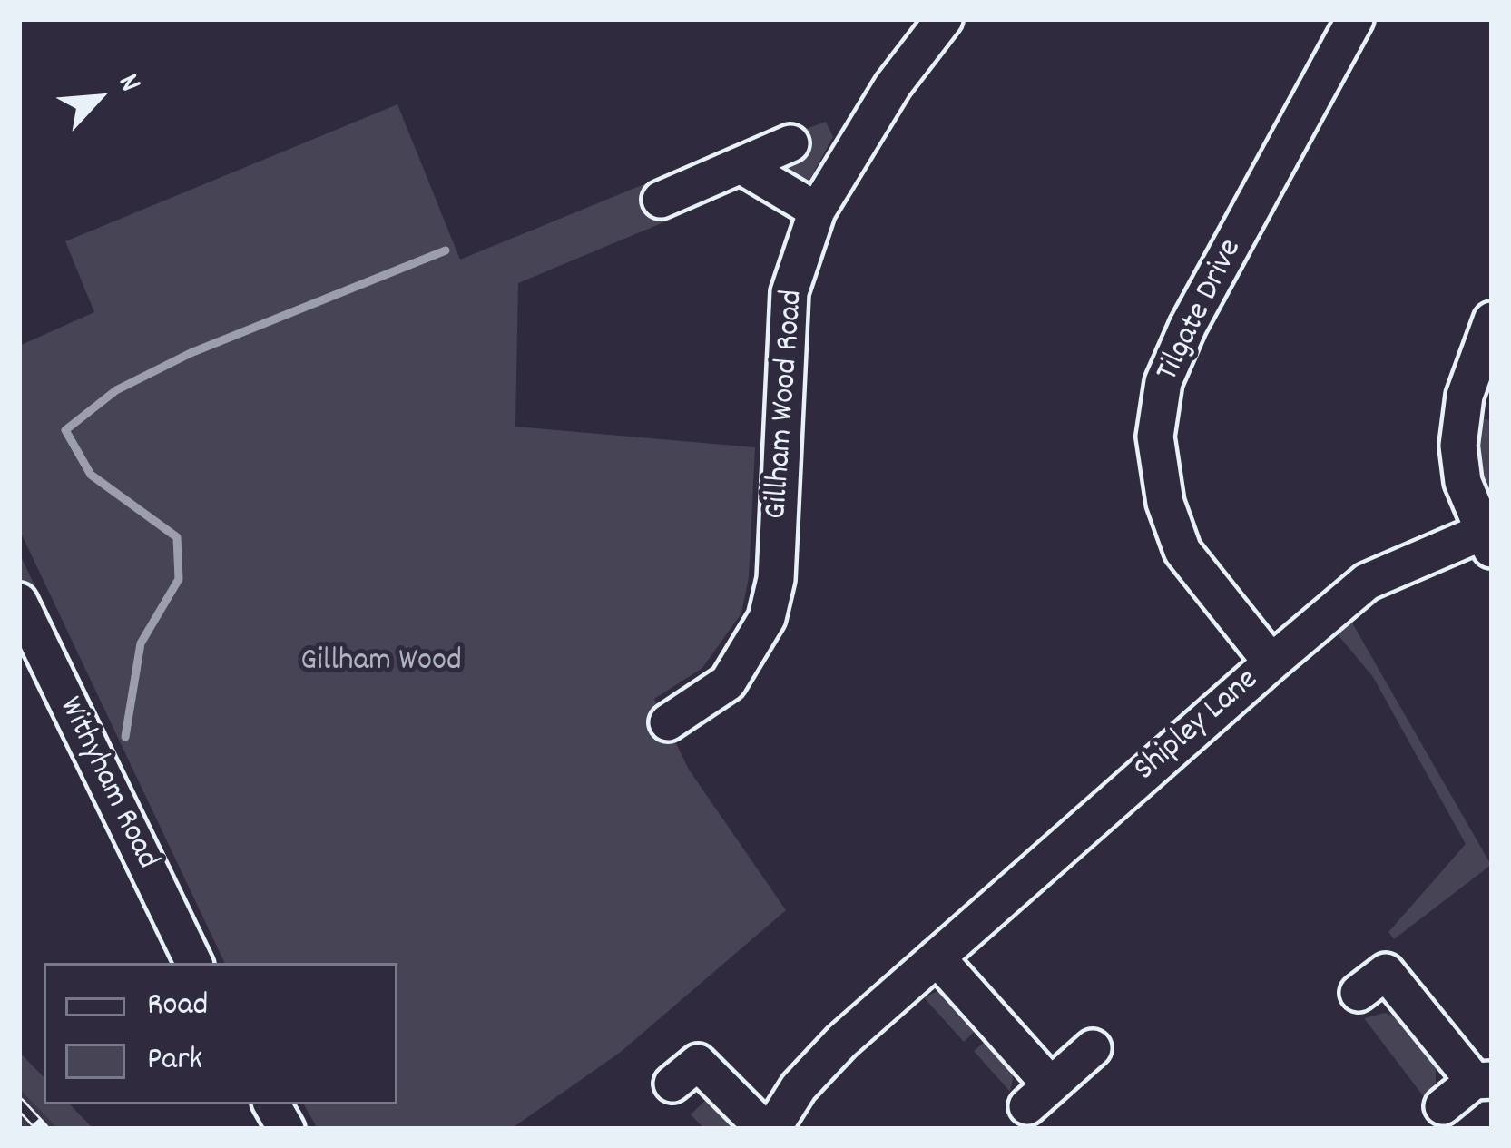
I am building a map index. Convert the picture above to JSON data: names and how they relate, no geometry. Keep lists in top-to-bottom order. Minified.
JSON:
{"streets":{"street":["Tilgate Drive","Gillham Wood Road","Shipley Lane","Withyham Road"]},"crossings":[["Tilgate Drive","Shipley Lane"]],"parks":["Gillham Wood"],"legend":["Road","Park"],"north":"top right"}
